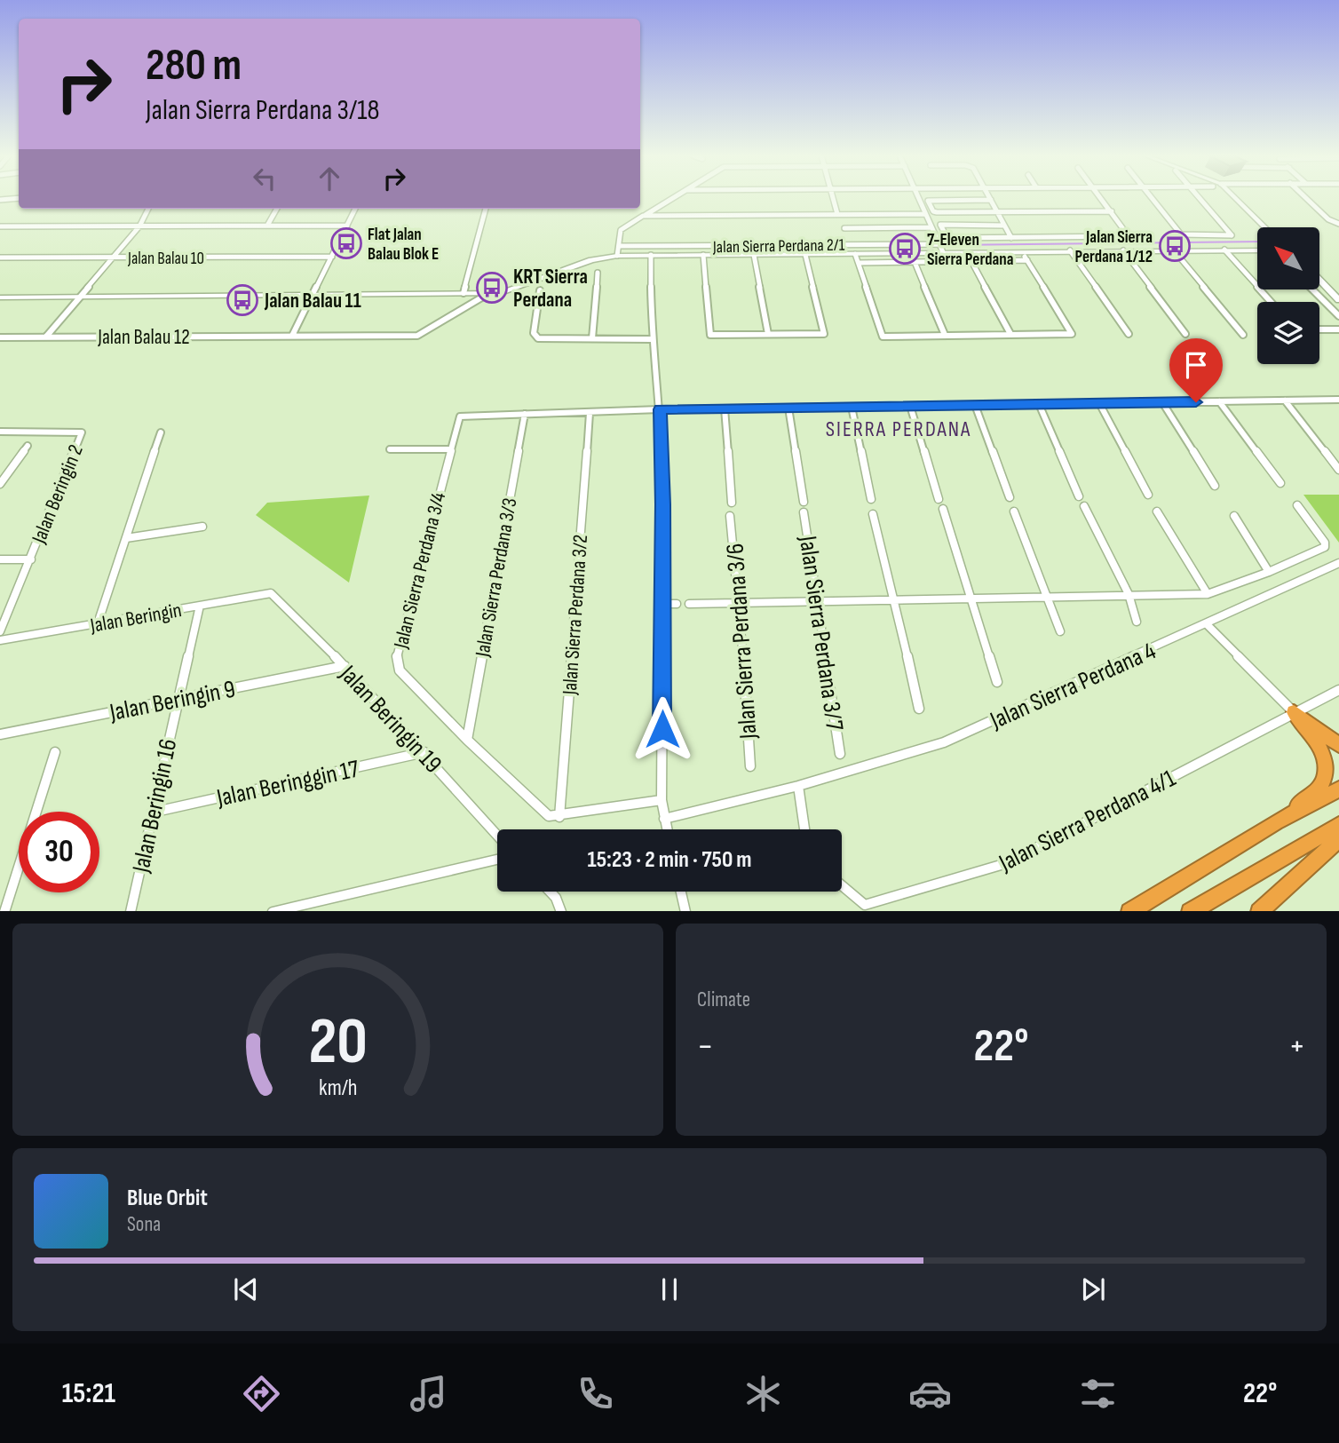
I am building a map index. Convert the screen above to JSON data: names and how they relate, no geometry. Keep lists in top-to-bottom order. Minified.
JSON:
{"streets":{"street":["Jalan Sierra Perdana 2/1","Jalan Balau 10","Jalan Balau 12","Jalan Beringin 2","Jalan Sierra Perdana 3/4","Jalan Sierra Perdana 3/3","Jalan Sierra Perdana 3/2","Jalan Beringin","Jalan Sierra Perdana 3/7","Jalan Sierra Perdana 3/6","Jalan Sierra Perdana 4","Jalan Beringin 9","Jalan Beringin 19","Jalan Beringgin 17","Jalan Beringin 16","Jalan Sierra Perdana 4/1"]},"crossings":[["Jalan Sierra Perdana 3/4","Jalan Sierra Perdana 3/3"],["Jalan Beringin","Jalan Beringin 19"],["Jalan Beringin","Jalan Beringin 16"],["Jalan Beringin 9","Jalan Beringin 19"],["Jalan Beringin 9","Jalan Beringin 16"],["Jalan Beringin 19","Jalan Beringgin 17"],["Jalan Beringgin 17","Jalan Beringin 16"]],"districts":["SIERRA PERDANA"],"places":{"bus stop":["Flat Jalan Balau Blok E","Jalan Sierra Perdana 1/12","7-Eleven Sierra Perdana","KRT Sierra Perdana","Jalan Balau 11"]},"north":"top left","page":{"turn":["280 m","Jalan Sierra Perdana 3/18"],"limit":"30","trip":"15:23 · 2 min · 750 m","tile":"Climate","heat":["−","22°","+"],"song":["Blue Orbit","Sona"],"tabs":["15:21","22°"],"gauge":["20","km/h"]}}
